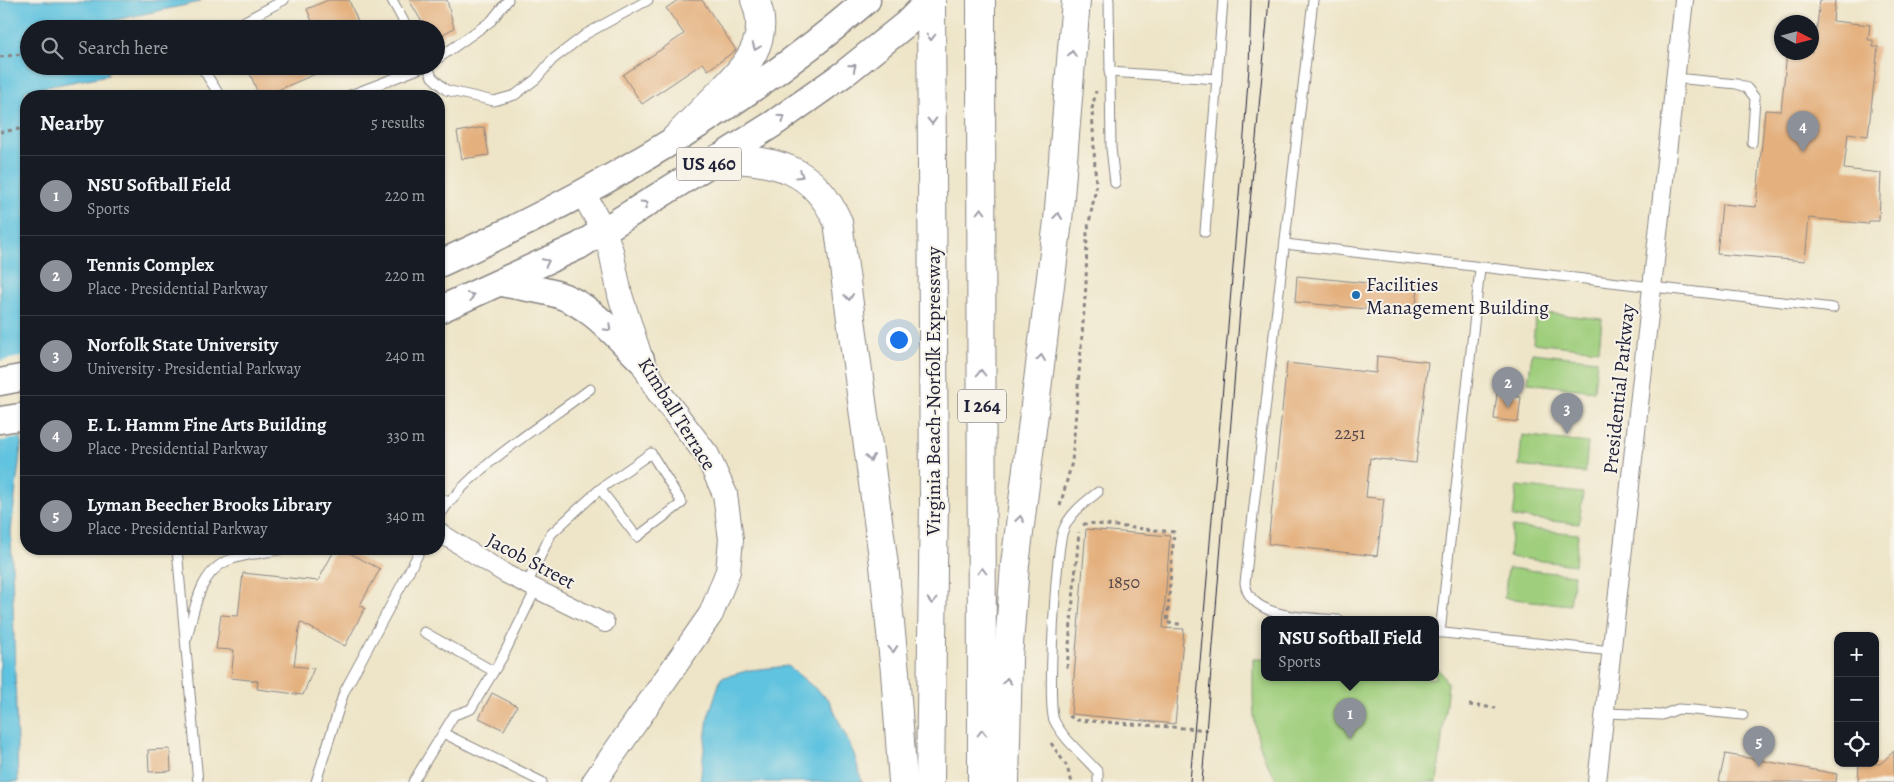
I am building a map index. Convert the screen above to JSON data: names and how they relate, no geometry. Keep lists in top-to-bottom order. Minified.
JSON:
{"streets":{"highway":["Virginia Beach-Norfolk Expressway","I 264"],"main road":["US 460"],"street":["Presidential Parkway","Kimball Terrace","Jacob Street"]},"crossings":[["US 460","Virginia Beach-Norfolk Expressway"],["US 460","Kimball Terrace"]],"places":["Facilities Management Building"],"house_numbers":["2251","1850"],"north":"right","page":{"search":"Search here","heading":["Nearby","5 results"],"pins":["4","2","3","1","5"],"list":[{"mark":"1","name":"NSU Softball Field","note":"Sports","value":"220 m"},{"mark":"2","name":"Tennis Complex","note":"Place · Presidential Parkway","value":"220 m"},{"mark":"3","name":"Norfolk State University","note":"University · Presidential Parkway","value":"240 m"},{"mark":"4","name":"E. L. Hamm Fine Arts Building","note":"Place · Presidential Parkway","value":"330 m"},{"mark":"5","name":"Lyman Beecher Brooks Library","note":"Place · Presidential Parkway","value":"340 m"}],"popup":["NSU Softball Field","Sports"],"map_buttons":["+","−"]}}
